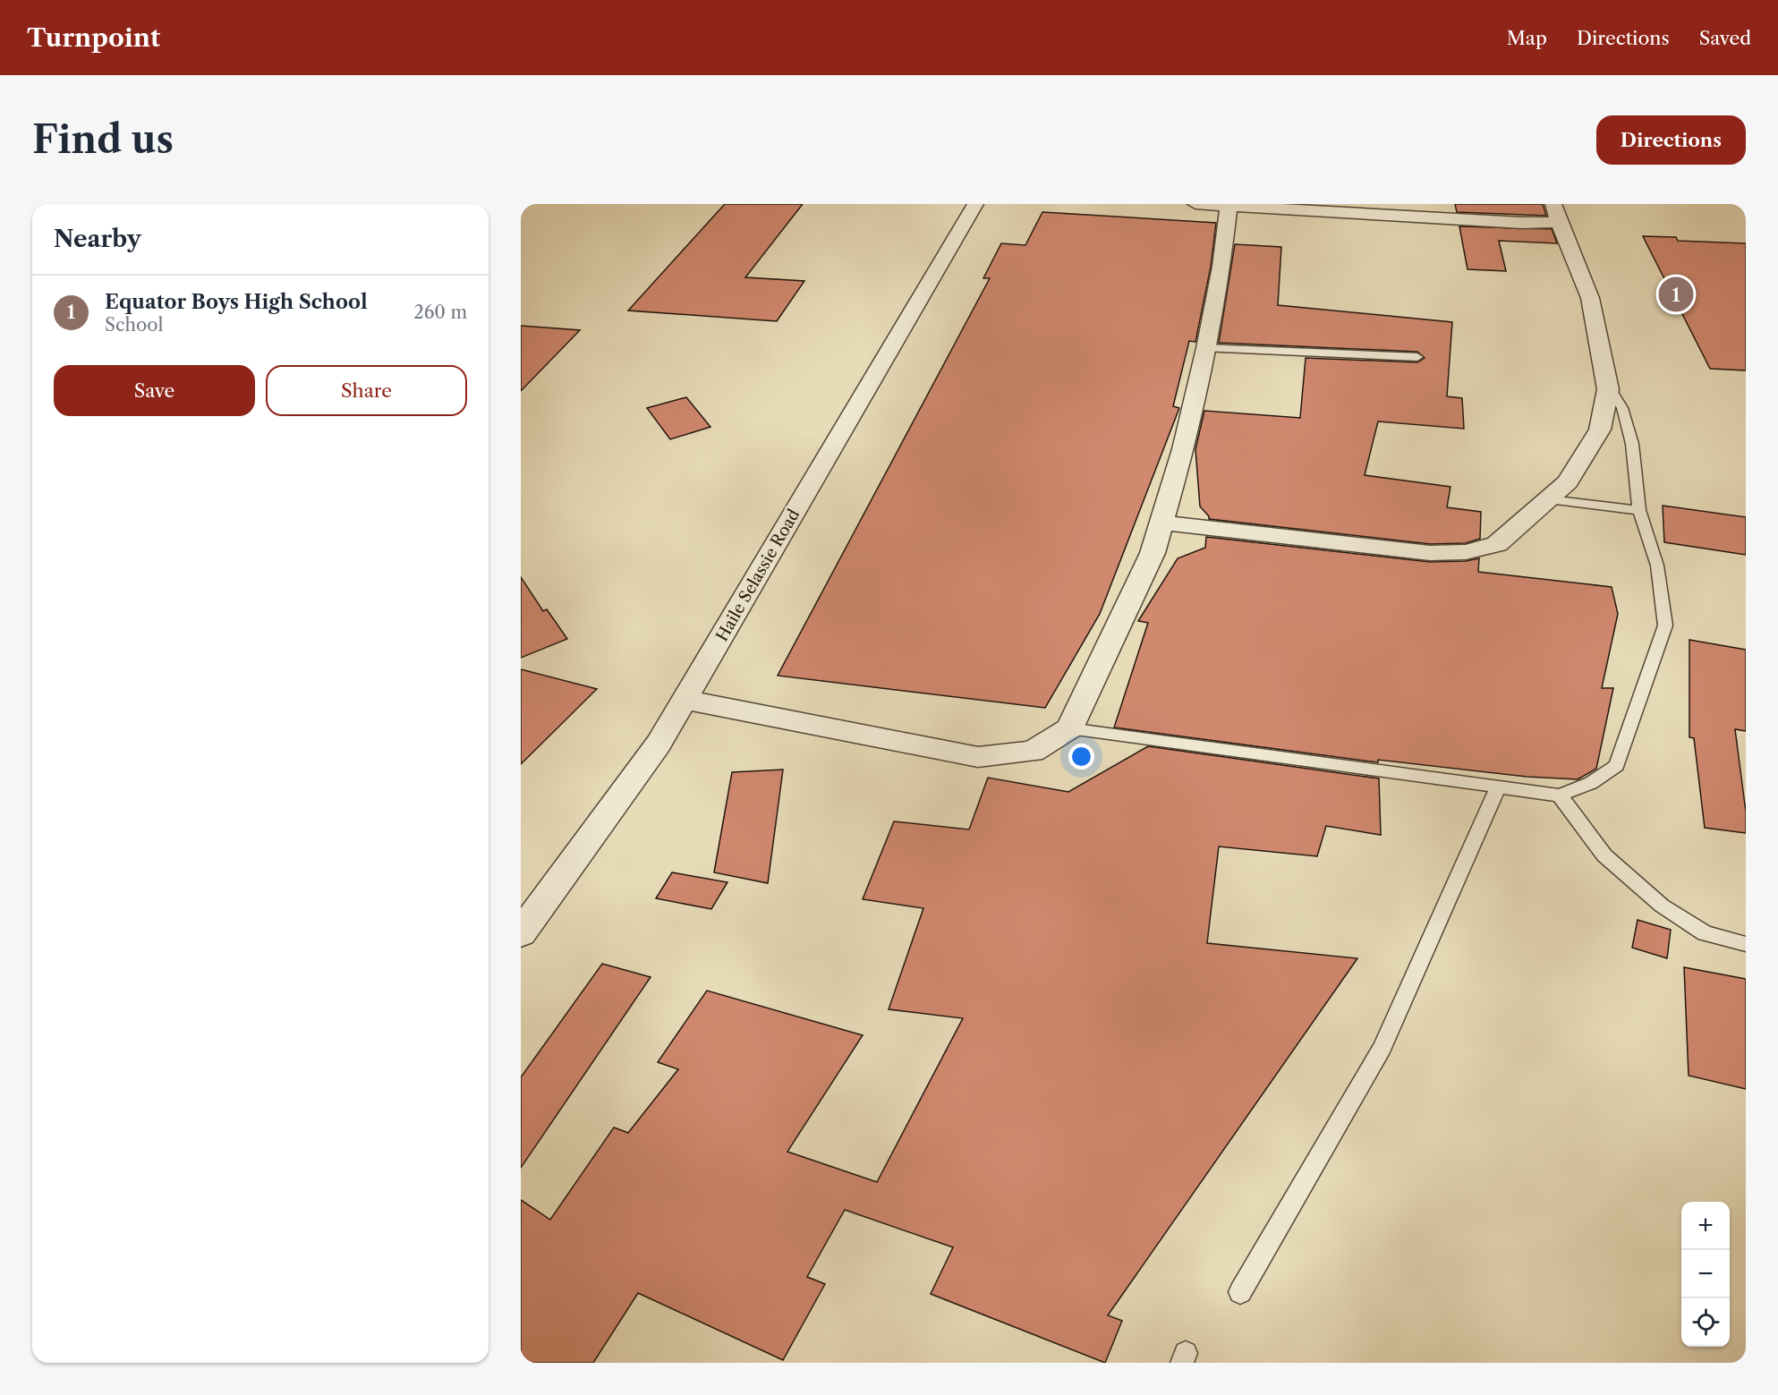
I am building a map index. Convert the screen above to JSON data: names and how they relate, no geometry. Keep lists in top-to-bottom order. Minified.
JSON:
{"streets":{"street":["Haile Selassie Road"]},"page":{"header":"Turnpoint","nav":["Map","Directions","Saved"],"buttons":["Directions",["Save","Share"]],"title":"Find us","heading":"Nearby","list":[{"mark":"1","name":"Equator Boys High School","note":"School","value":"260 m"}],"pins":"1","map_buttons":["+","−"]}}
